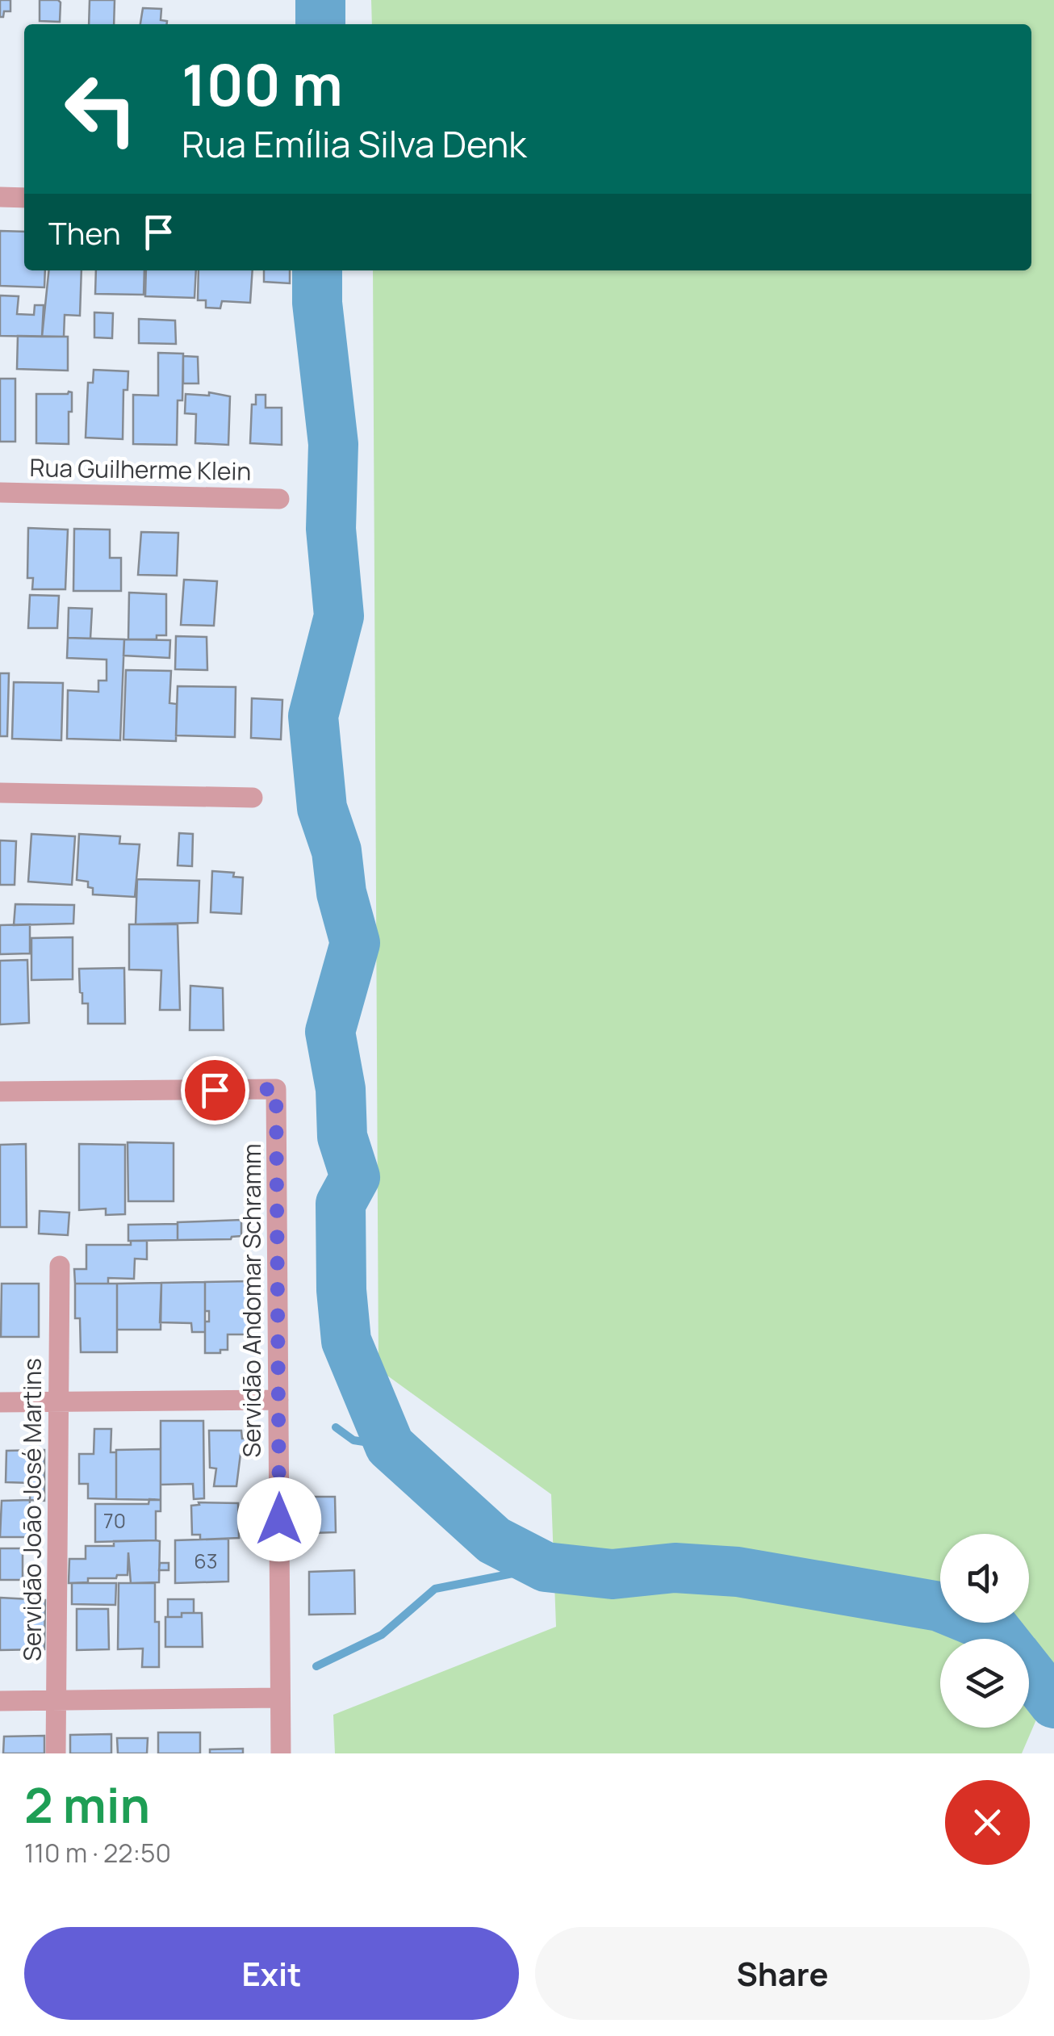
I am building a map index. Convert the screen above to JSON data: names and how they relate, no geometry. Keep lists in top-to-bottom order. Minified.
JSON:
{"streets":{"street":["Rua Guilherme Klein","Servidão Andomar Schramm","Servidão João José Martins"]},"house_numbers":["70","63"],"page":{"turn":["100 m","Rua Emília Silva Denk"],"then":"Then","heading":["2 min","110 m · 22:50"],"buttons":["Exit","Share"]}}
